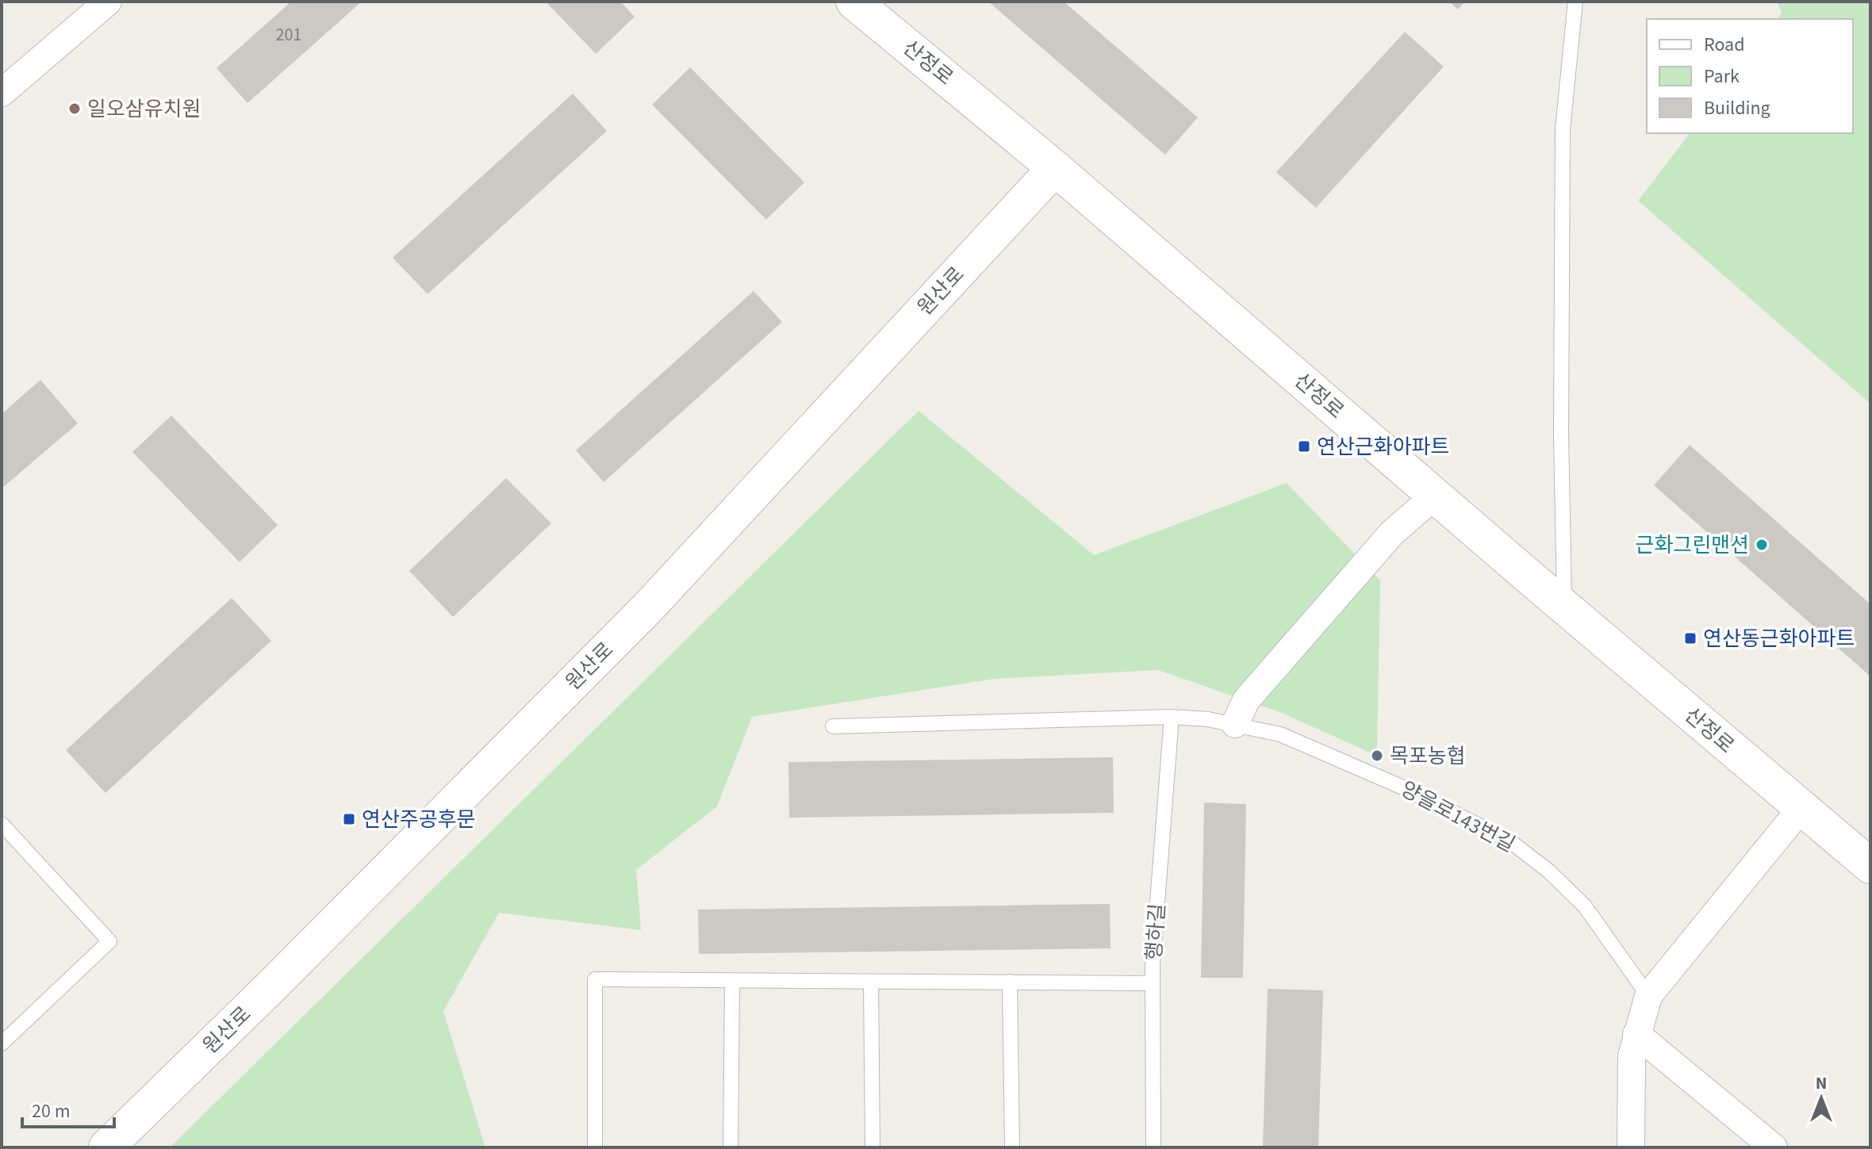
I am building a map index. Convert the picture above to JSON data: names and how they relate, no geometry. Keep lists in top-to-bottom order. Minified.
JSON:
{"streets":{"street":["산정로","원산로"],"lane":["양을로143번길","행하길"]},"crossings":[["산정로","원산로"],["양을로143번길","행하길"]],"places":{"other":["일오삼유치원","근화그린맨션","목포농협"],"transit":["연산근화아파트","연산동근화아파트","연산주공후문"]},"house_numbers":["201"],"legend":["Road","Park","Building"],"scale_bar":"20 m","north":"top"}
